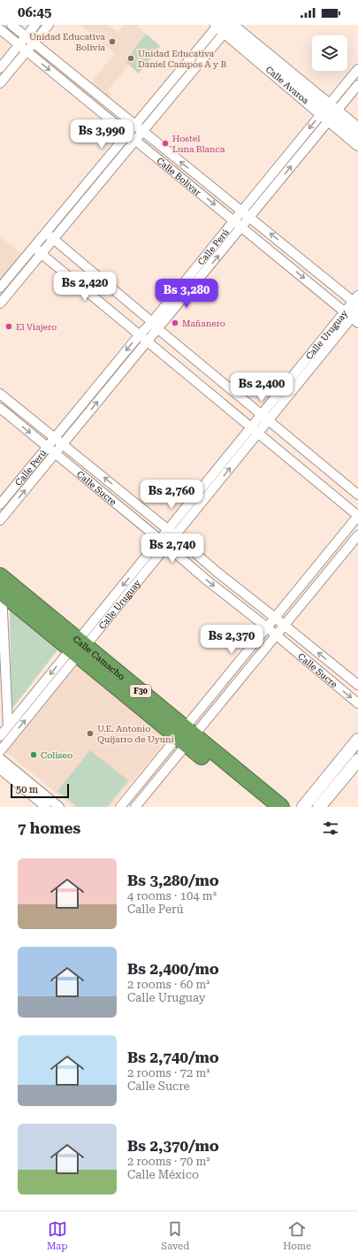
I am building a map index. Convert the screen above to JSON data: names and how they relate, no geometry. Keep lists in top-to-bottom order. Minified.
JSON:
{"streets":{"highway":["Calle Camacho","F30"],"main road":["Calle Avaroa"],"street":["Calle Bolívar","Calle Perú","Calle Uruguay","Calle Sucre"]},"crossings":[["Calle Avaroa","Calle Perú"],["Calle Bolívar","Calle Perú"],["Calle Bolívar","Calle Uruguay"],["Calle Perú","Calle Sucre"],["Calle Uruguay","Calle Sucre"],["Calle Uruguay","Calle Camacho"]],"places":["Unidad Educativa Bolivia","Unidad Educativa Daniel Campos A y B","Hostel Luna Blanca","Mañanero","El Viajero","U.E. Antonio Quijarro de Uyuni","Coliseo"],"scale_bar":"50 m","page":{"status":"06:45","price":["Bs 3,990","Bs 2,420","Bs 3,280","Bs 2,400","Bs 2,760","Bs 2,740","Bs 2,370"],"scale":"50 m","heading":"7 homes","list":[{"name":"Bs 3,280/mo","note":"4 rooms · 104 m² · Calle Perú"},{"name":"Bs 2,400/mo","note":"2 rooms · 60 m² · Calle Uruguay"},{"name":"Bs 2,740/mo","note":"2 rooms · 72 m² · Calle Sucre"},{"name":"Bs 2,370/mo","note":"2 rooms · 70 m² · Calle México"}],"tabs":["Map","Saved","Home"]}}
